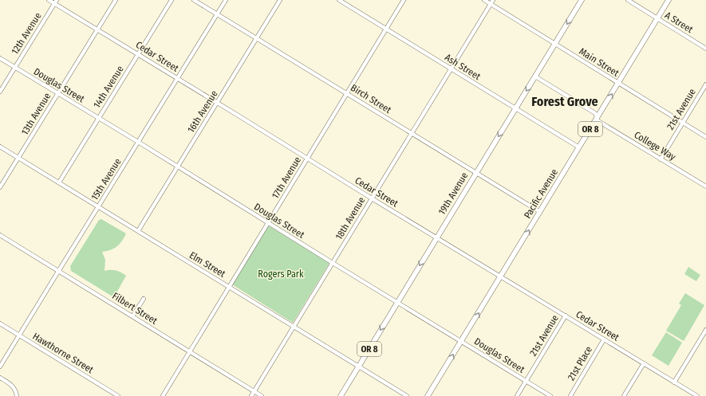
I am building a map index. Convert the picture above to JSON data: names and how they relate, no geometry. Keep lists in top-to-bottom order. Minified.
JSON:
{"streets":{"main road":["OR 8","19th Avenue","Pacific Avenue"],"street":["A Street","12th Avenue","Cedar Street","Main Street","Ash Street","Douglas Street","14th Avenue","Birch Street","21st Avenue","16th Avenue","13th Avenue","College Way","17th Avenue","15th Avenue","18th Avenue","Elm Street","Filbert Street","Hawthorne Street","21st Place"]},"crossings":[["A Street","Pacific Avenue"],["12th Avenue","Cedar Street"],["12th Avenue","Douglas Street"],["Cedar Street","14th Avenue"],["Cedar Street","21st Avenue"],["Cedar Street","16th Avenue"],["Cedar Street","13th Avenue"],["Cedar Street","17th Avenue"],["Cedar Street","15th Avenue"],["Cedar Street","19th Avenue"],["Cedar Street","Pacific Avenue"],["Cedar Street","18th Avenue"],["Cedar Street","21st Place"],["Main Street","21st Avenue"],["Main Street","19th Avenue"],["Main Street","Pacific Avenue"],["Main Street","18th Avenue"],["Ash Street","17th Avenue"],["Ash Street","19th Avenue"],["Ash Street","Pacific Avenue"],["Ash Street","18th Avenue"],["Douglas Street","14th Avenue"],["Douglas Street","21st Avenue"],["Douglas Street","16th Avenue"],["Douglas Street","13th Avenue"],["Douglas Street","17th Avenue"],["Douglas Street","15th Avenue"],["Douglas Street","19th Avenue"],["Douglas Street","Pacific Avenue"],["Douglas Street","18th Avenue"],["14th Avenue","Elm Street"],["Birch Street","16th Avenue"],["Birch Street","17th Avenue"],["Birch Street","15th Avenue"],["Birch Street","19th Avenue"],["Birch Street","Pacific Avenue"],["Birch Street","18th Avenue"],["21st Avenue","College Way"],["16th Avenue","Elm Street"],["13th Avenue","Elm Street"],["College Way","19th Avenue"],["College Way","Pacific Avenue"],["17th Avenue","Elm Street"],["17th Avenue","Filbert Street"],["15th Avenue","Elm Street"],["15th Avenue","Filbert Street"],["15th Avenue","Hawthorne Street"],["19th Avenue","Elm Street"],["18th Avenue","Elm Street"],["18th Avenue","Filbert Street"]],"one_way":["19th Avenue","Pacific Avenue"],"districts":["Forest Grove"],"parks":["Rogers Park"]}
